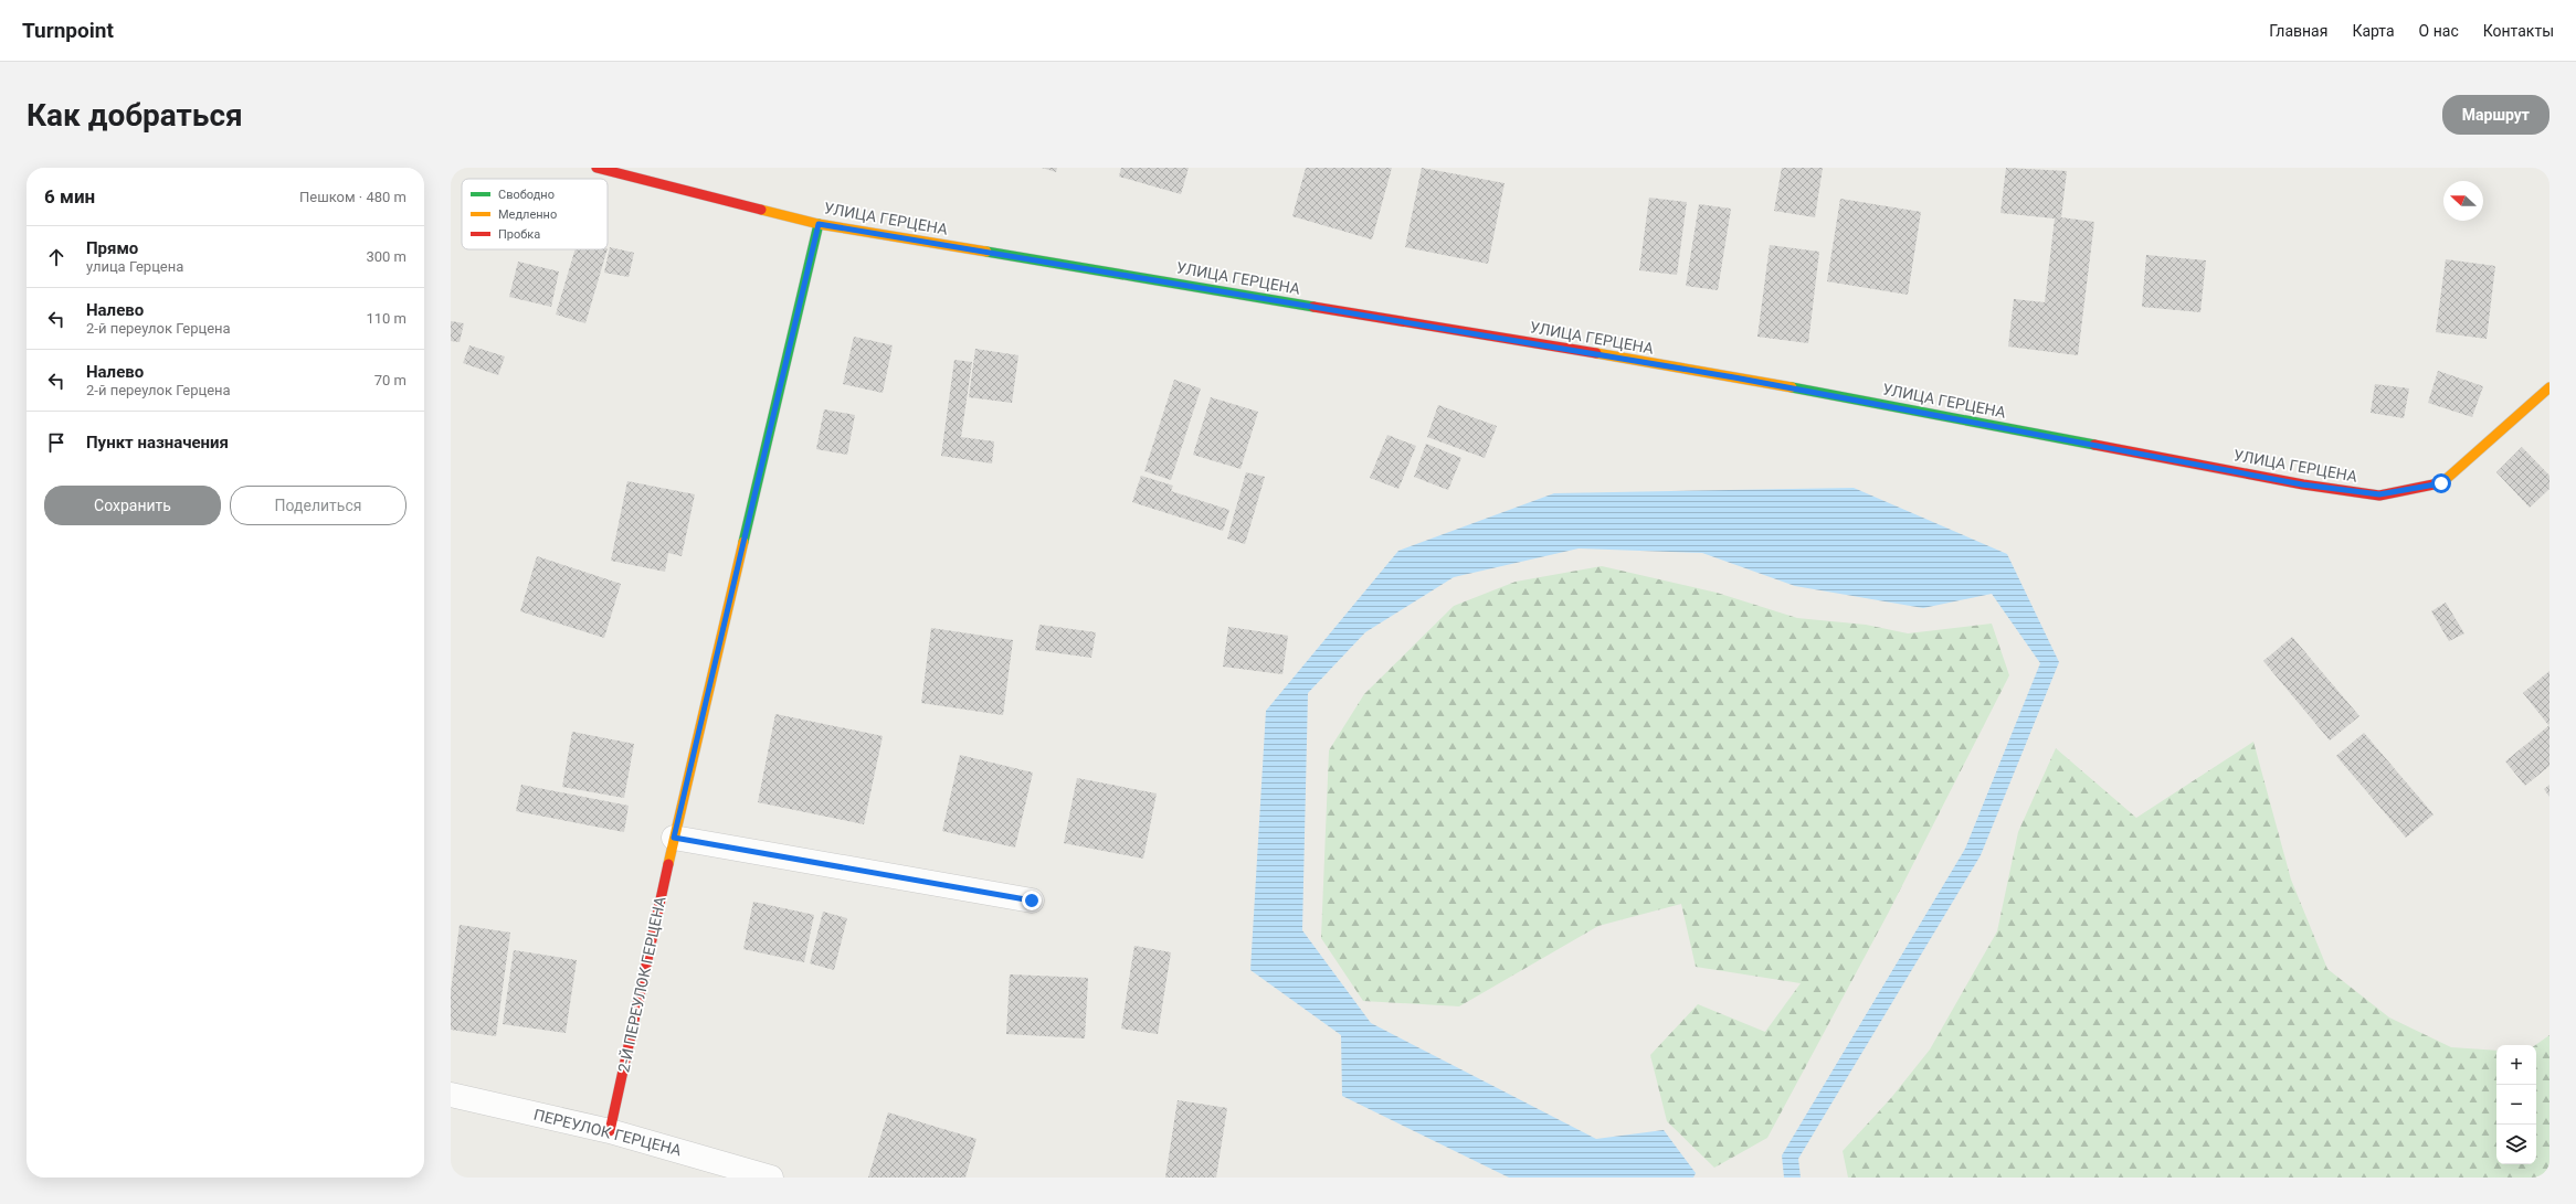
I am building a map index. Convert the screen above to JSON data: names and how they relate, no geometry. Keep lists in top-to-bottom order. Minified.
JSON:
{"streets":{"street":["УЛИЦА ГЕРЦЕНА","2-Й ПЕРЕУЛОК ГЕРЦЕНА","ПЕРЕУЛОК ГЕРЦЕНА"]},"crossings":[["УЛИЦА ГЕРЦЕНА","2-Й ПЕРЕУЛОК ГЕРЦЕНА"],["2-Й ПЕРЕУЛОК ГЕРЦЕНА","ПЕРЕУЛОК ГЕРЦЕНА"]],"legend":["Свободно","Медленно","Пробка"],"north":"left","page":{"header":"Turnpoint","nav":["Главная","Карта","О нас","Контакты"],"buttons":["Маршрут",["Сохранить","Поделиться"]],"title":"Как добраться","heading":["6 мин","Пешком · 480 m"],"list":[["Прямо","улица Герцена","300 m"],["Налево","2-й переулок Герцена","110 m"],["Налево","2-й переулок Герцена","70 m"],"Пункт назначения"],"map_buttons":["+","−"]}}
